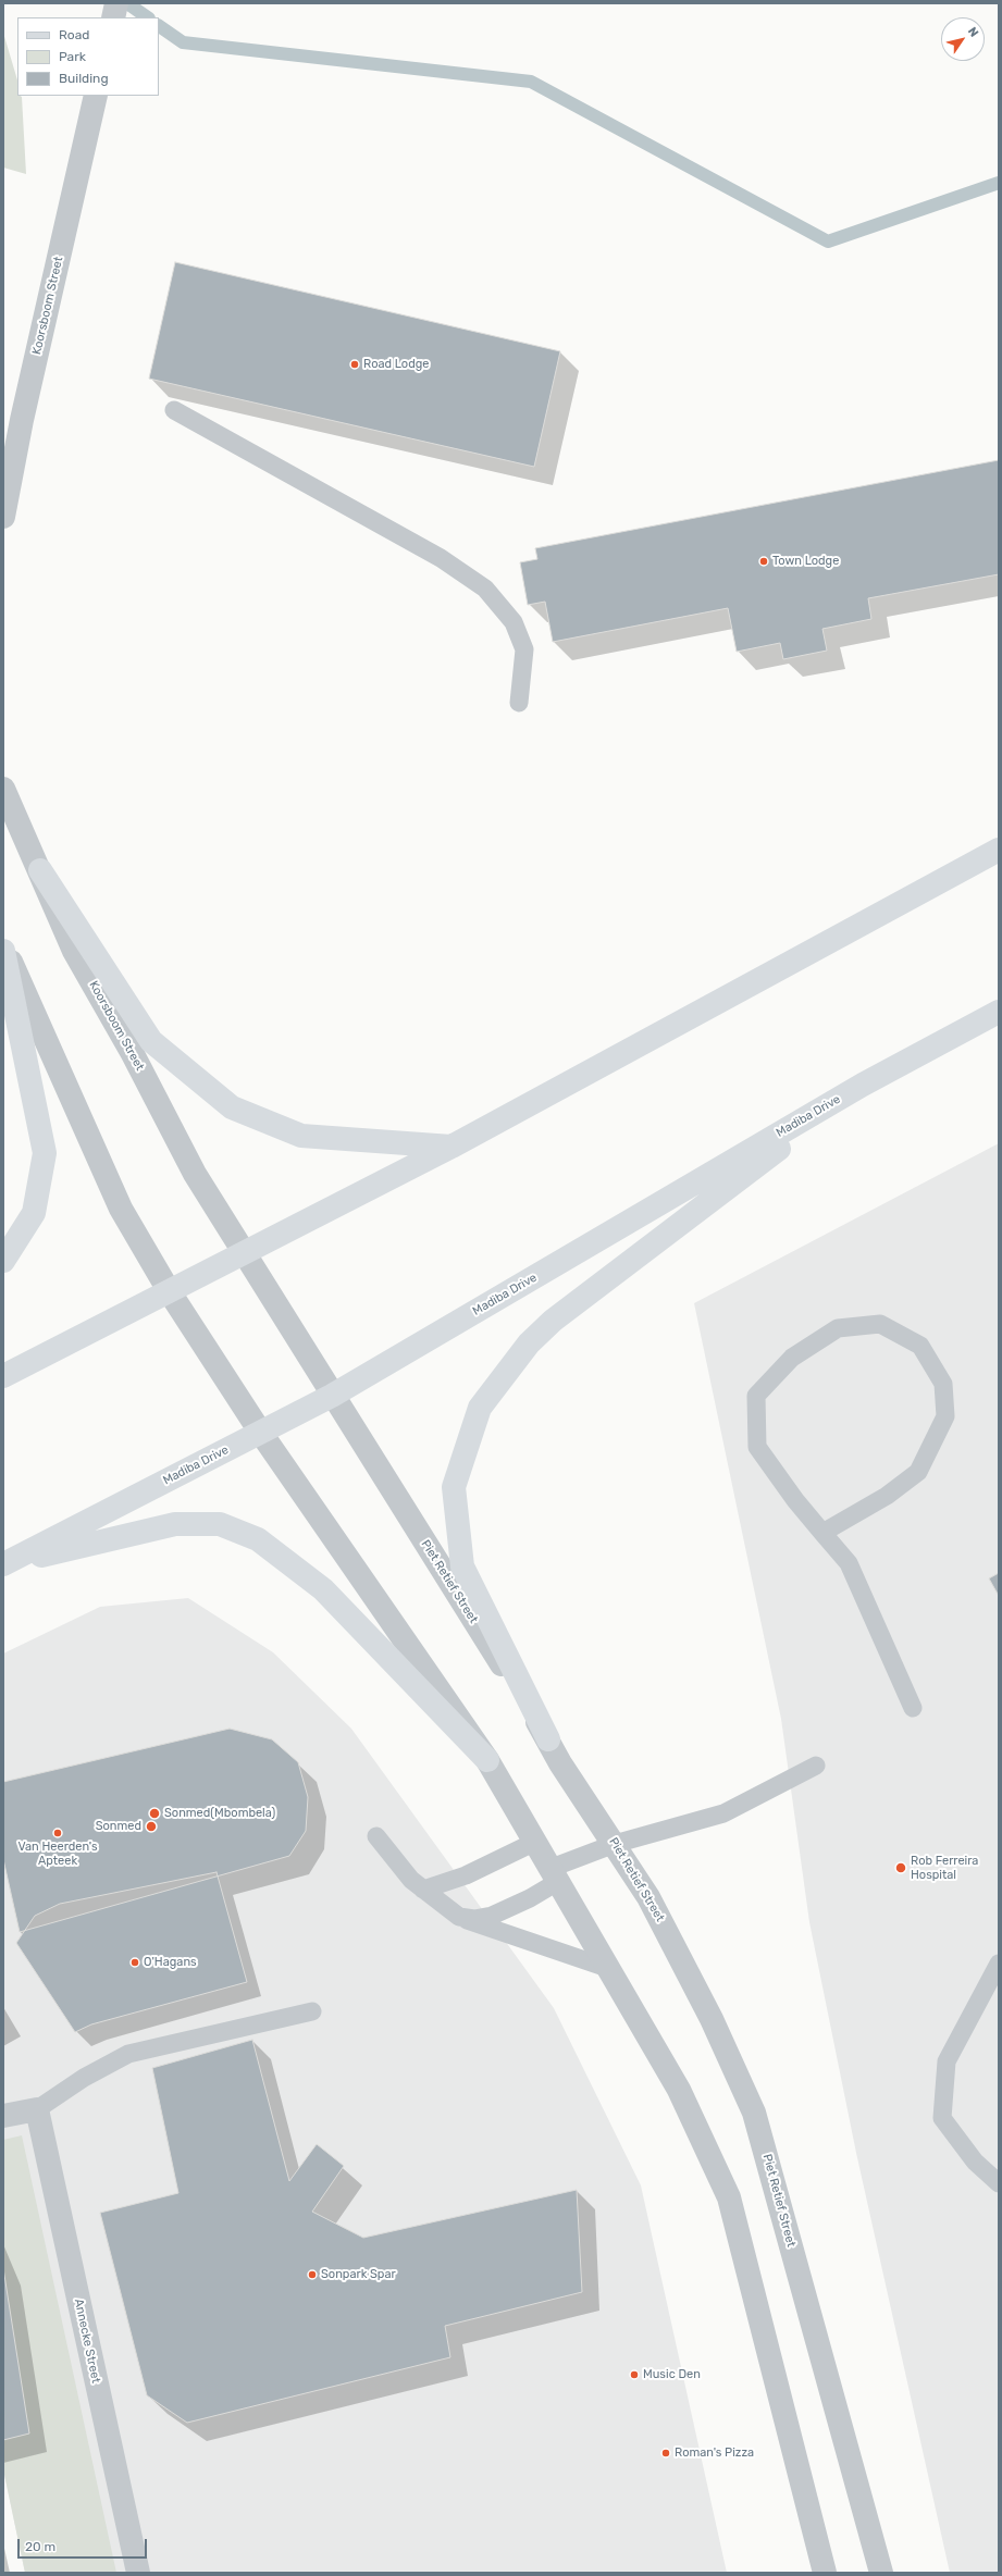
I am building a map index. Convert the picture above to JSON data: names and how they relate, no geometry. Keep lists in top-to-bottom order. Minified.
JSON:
{"streets":{"main road":["Madiba Drive"],"street":["Koorsboom Street","Piet Retief Street","Annecke Street"]},"crossings":[["Koorsboom Street","Piet Retief Street"],["Madiba Drive","Piet Retief Street"]],"places":["Road Lodge","Town Lodge","Sonmed(Mbombela)","Sonmed","Van Heerden's Apteek","Rob Ferreira Hospital","O'Hagans","Sonpark Spar","Music Den","Roman's Pizza"],"legend":["Road","Park","Building"],"scale_bar":"20 m","north":"top right"}
